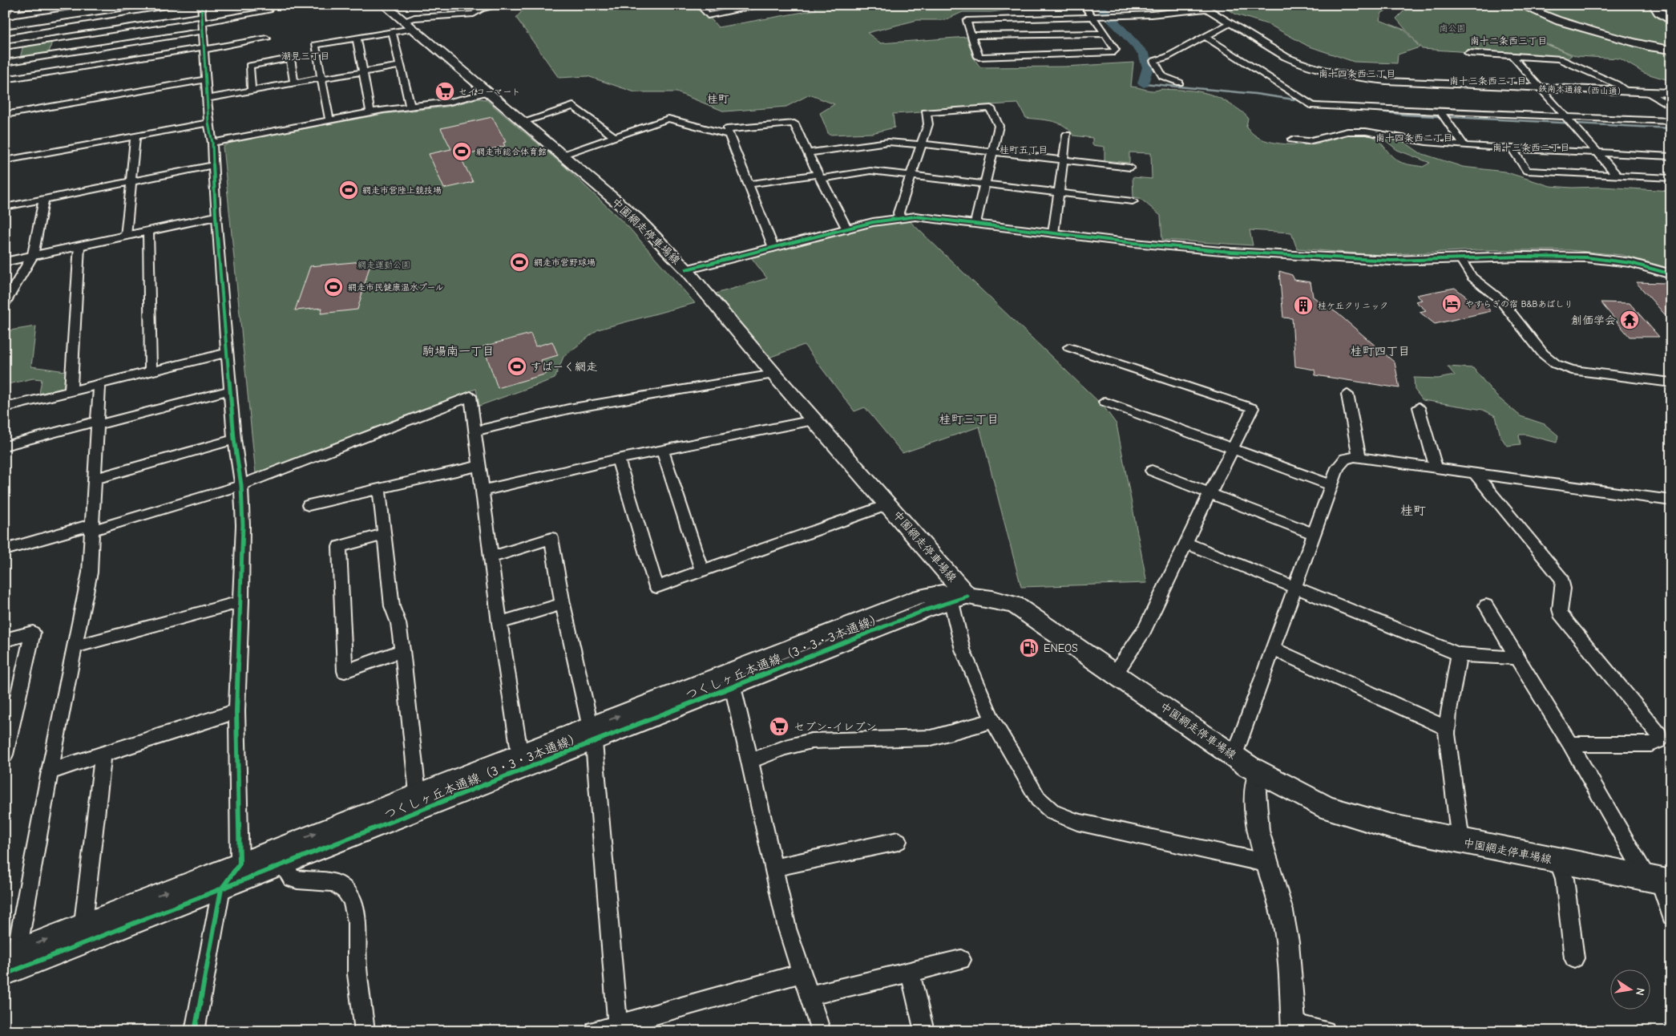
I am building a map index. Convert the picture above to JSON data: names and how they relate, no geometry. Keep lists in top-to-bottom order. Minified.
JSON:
{"streets":{"main road":["中園網走停車場線"],"street":["鉄南本通線（西山通）","つくしヶ丘本通線（3・3・3本通線）"]},"crossings":[["中園網走停車場線","つくしヶ丘本通線（3・3・3本通線）"]],"districts":["南十二条西三丁目","潮見三丁目","南十四条西三丁目","南十三条西三丁目","桂町","南十四条西二丁目","南十三条西二丁目","桂町五丁目","駒場南一丁目","桂町四丁目","桂町三丁目","桂町"],"parks":["南公園","網走運動公園"],"places":{"supermarket":["セイコーマート","セブン-イレブン"],"sports":["網走市総合体育館","網走市営陸上競技場","網走市営野球場","網走市民健康温水プール","すぱーく網走"],"hotel":["やすらぎの宿 B&Bあばしり"],"building":["桂ケ丘クリニック"],"temple":["創価学会"],"fuel station":["ENEOS"]},"north":"right"}
